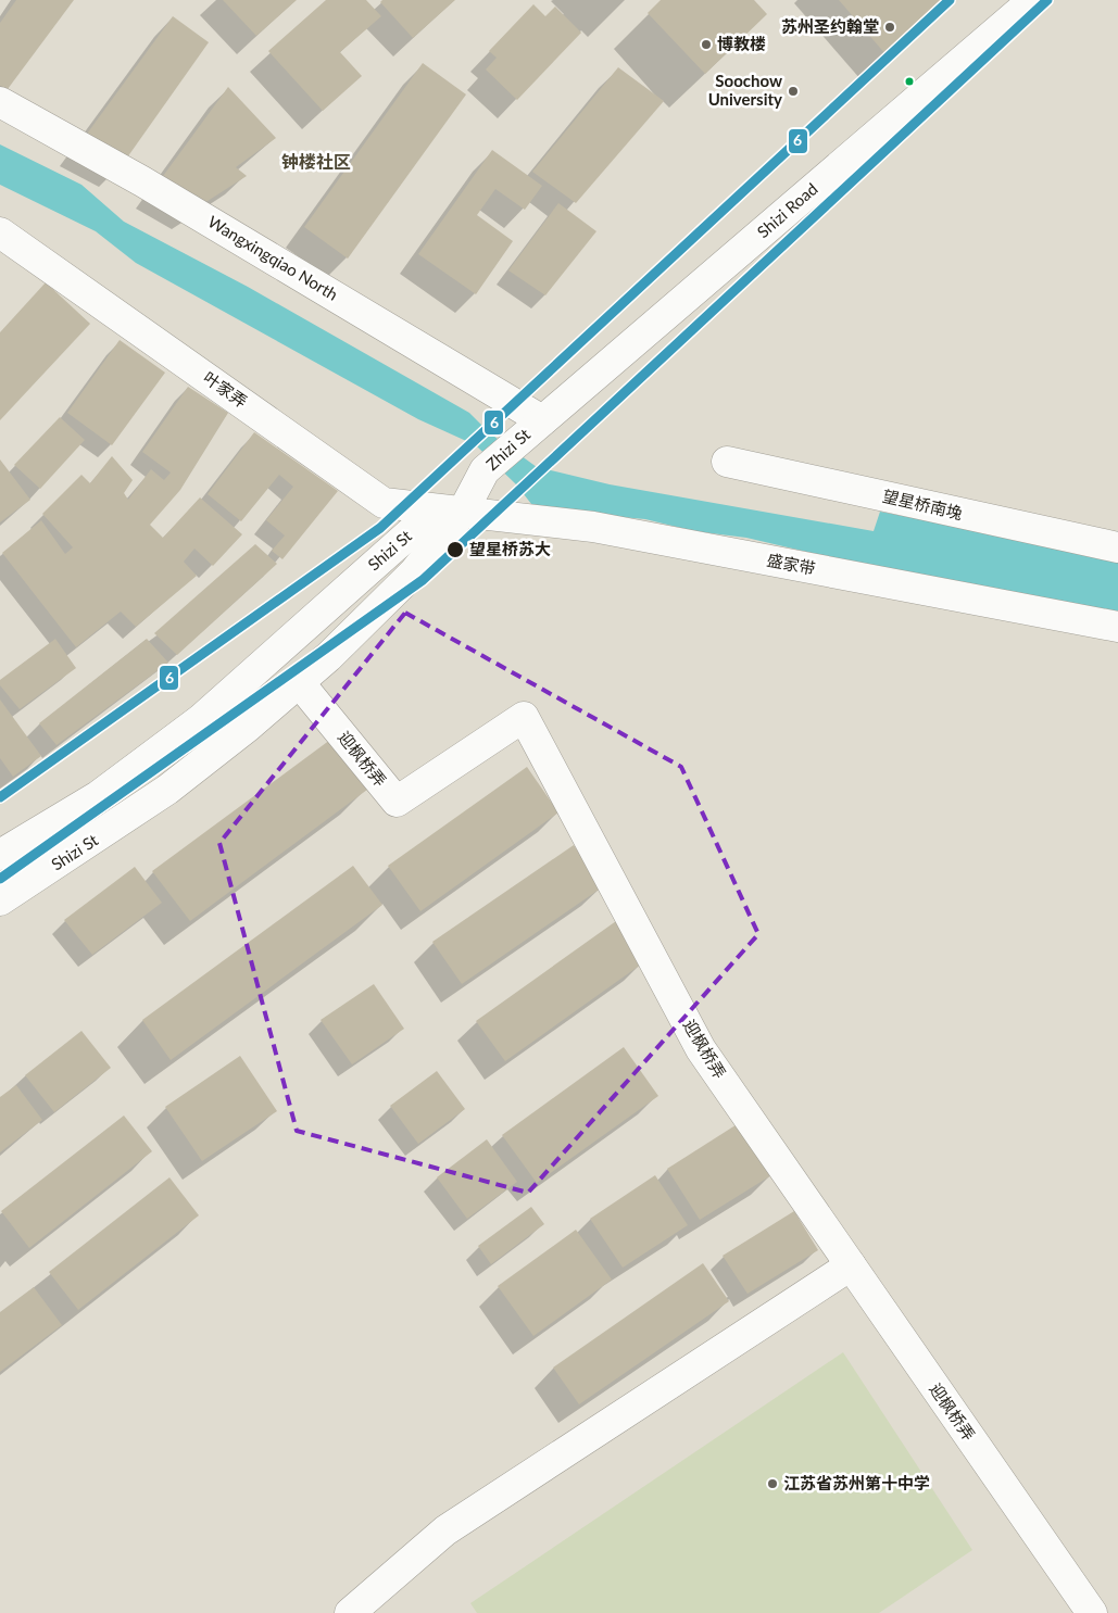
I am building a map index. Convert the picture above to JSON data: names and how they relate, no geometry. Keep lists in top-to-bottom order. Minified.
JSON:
{"streets":{"street":["Shizi Road","Wangxingqiao North","叶家弄","Zhizi St","望星桥南堍","Shizi St","盛家带","迎枫桥弄"]},"crossings":[["Shizi Road","Wangxingqiao North"],["Shizi Road","Zhizi St"],["Wangxingqiao North","Zhizi St"],["叶家弄","Zhizi St"],["叶家弄","Shizi St"],["叶家弄","盛家带"],["Zhizi St","Shizi St"],["Zhizi St","盛家带"],["Shizi St","盛家带"],["Shizi St","迎枫桥弄"]],"districts":["钟楼社区"],"places":["苏州圣约翰堂","博教楼","Soochow University","望星桥苏大","江苏省苏州第十中学"],"lines":["transit line 6"]}
